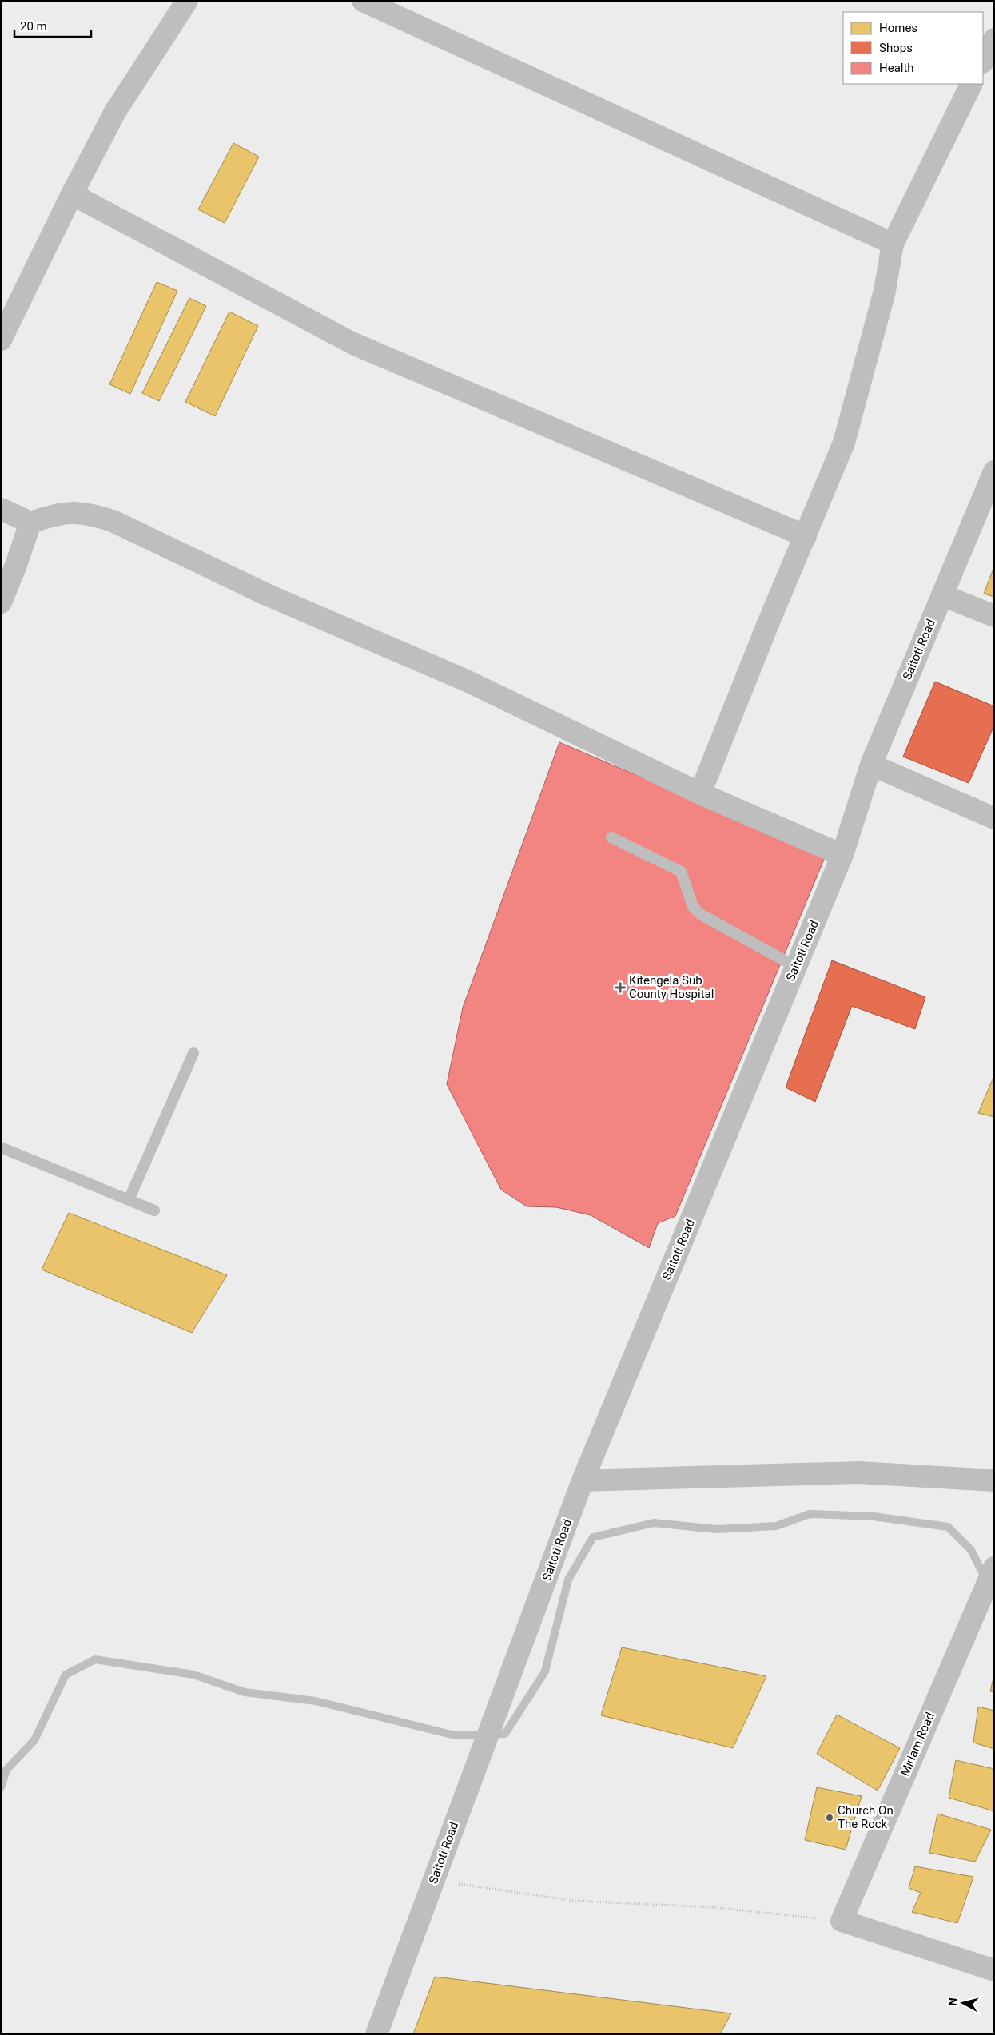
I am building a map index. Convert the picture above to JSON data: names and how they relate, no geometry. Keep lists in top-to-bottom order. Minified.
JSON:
{"streets":{"street":["Saitoti Road","Miriam Road"]},"places":{"health":["Kitengela Sub County Hospital"],"other":["Church On The Rock"]},"legend":["Homes","Shops","Health"],"scale_bar":"20 m","north":"left"}
